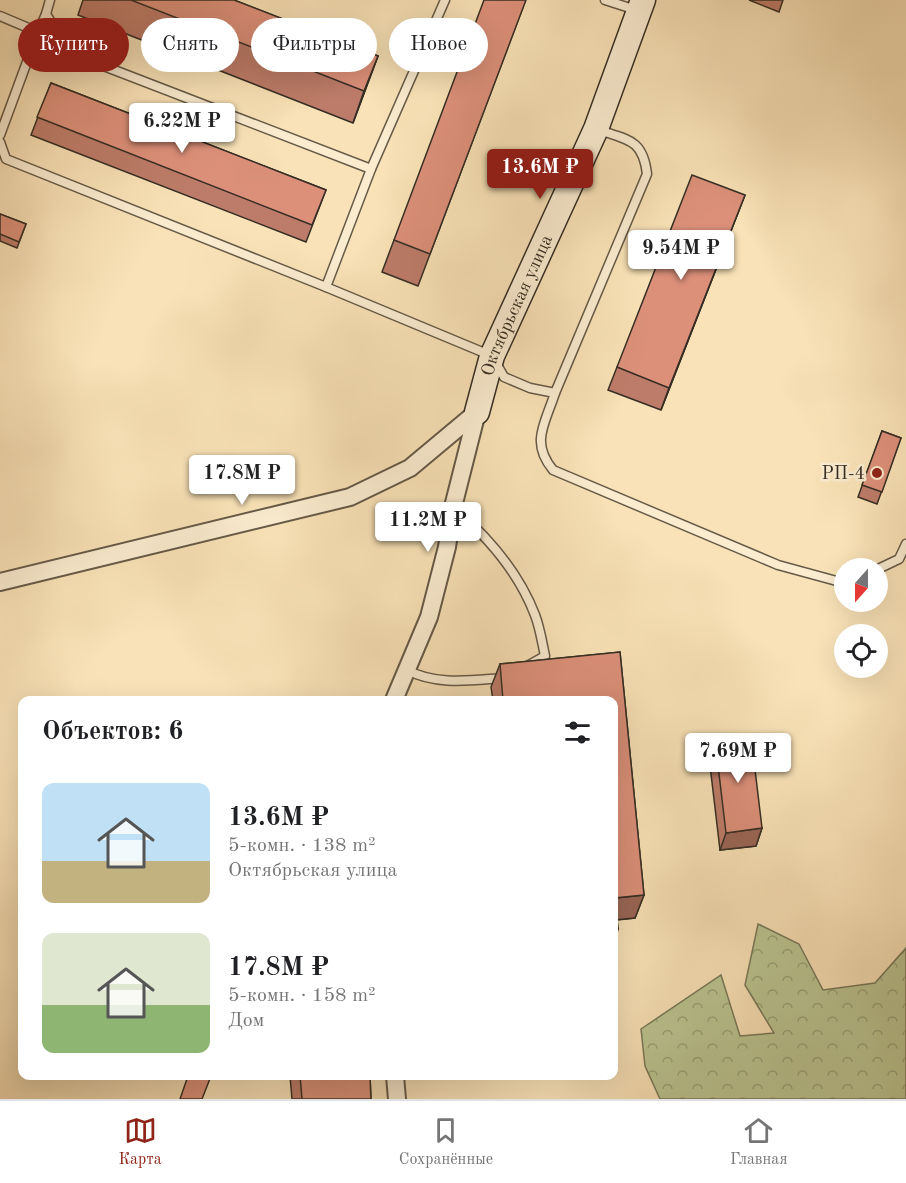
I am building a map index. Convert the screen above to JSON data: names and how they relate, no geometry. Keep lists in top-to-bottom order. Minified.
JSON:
{"streets":{"street":["Октябрьская улица"]},"places":["РП-4"],"north":"bottom","page":{"chip":["Купить","Снять","Фильтры","Новое"],"price":["6.22M ₽","13.6M ₽","9.54M ₽","17.8M ₽","11.2M ₽","7.69M ₽"],"heading":"Объектов: 6","list":[{"name":"13.6M ₽","note":"5-комн. · 138 m² · Октябрьская улица"},{"name":"17.8M ₽","note":"5-комн. · 158 m² · Дом"}],"tabs":["Карта","Сохранённые","Главная"]}}
